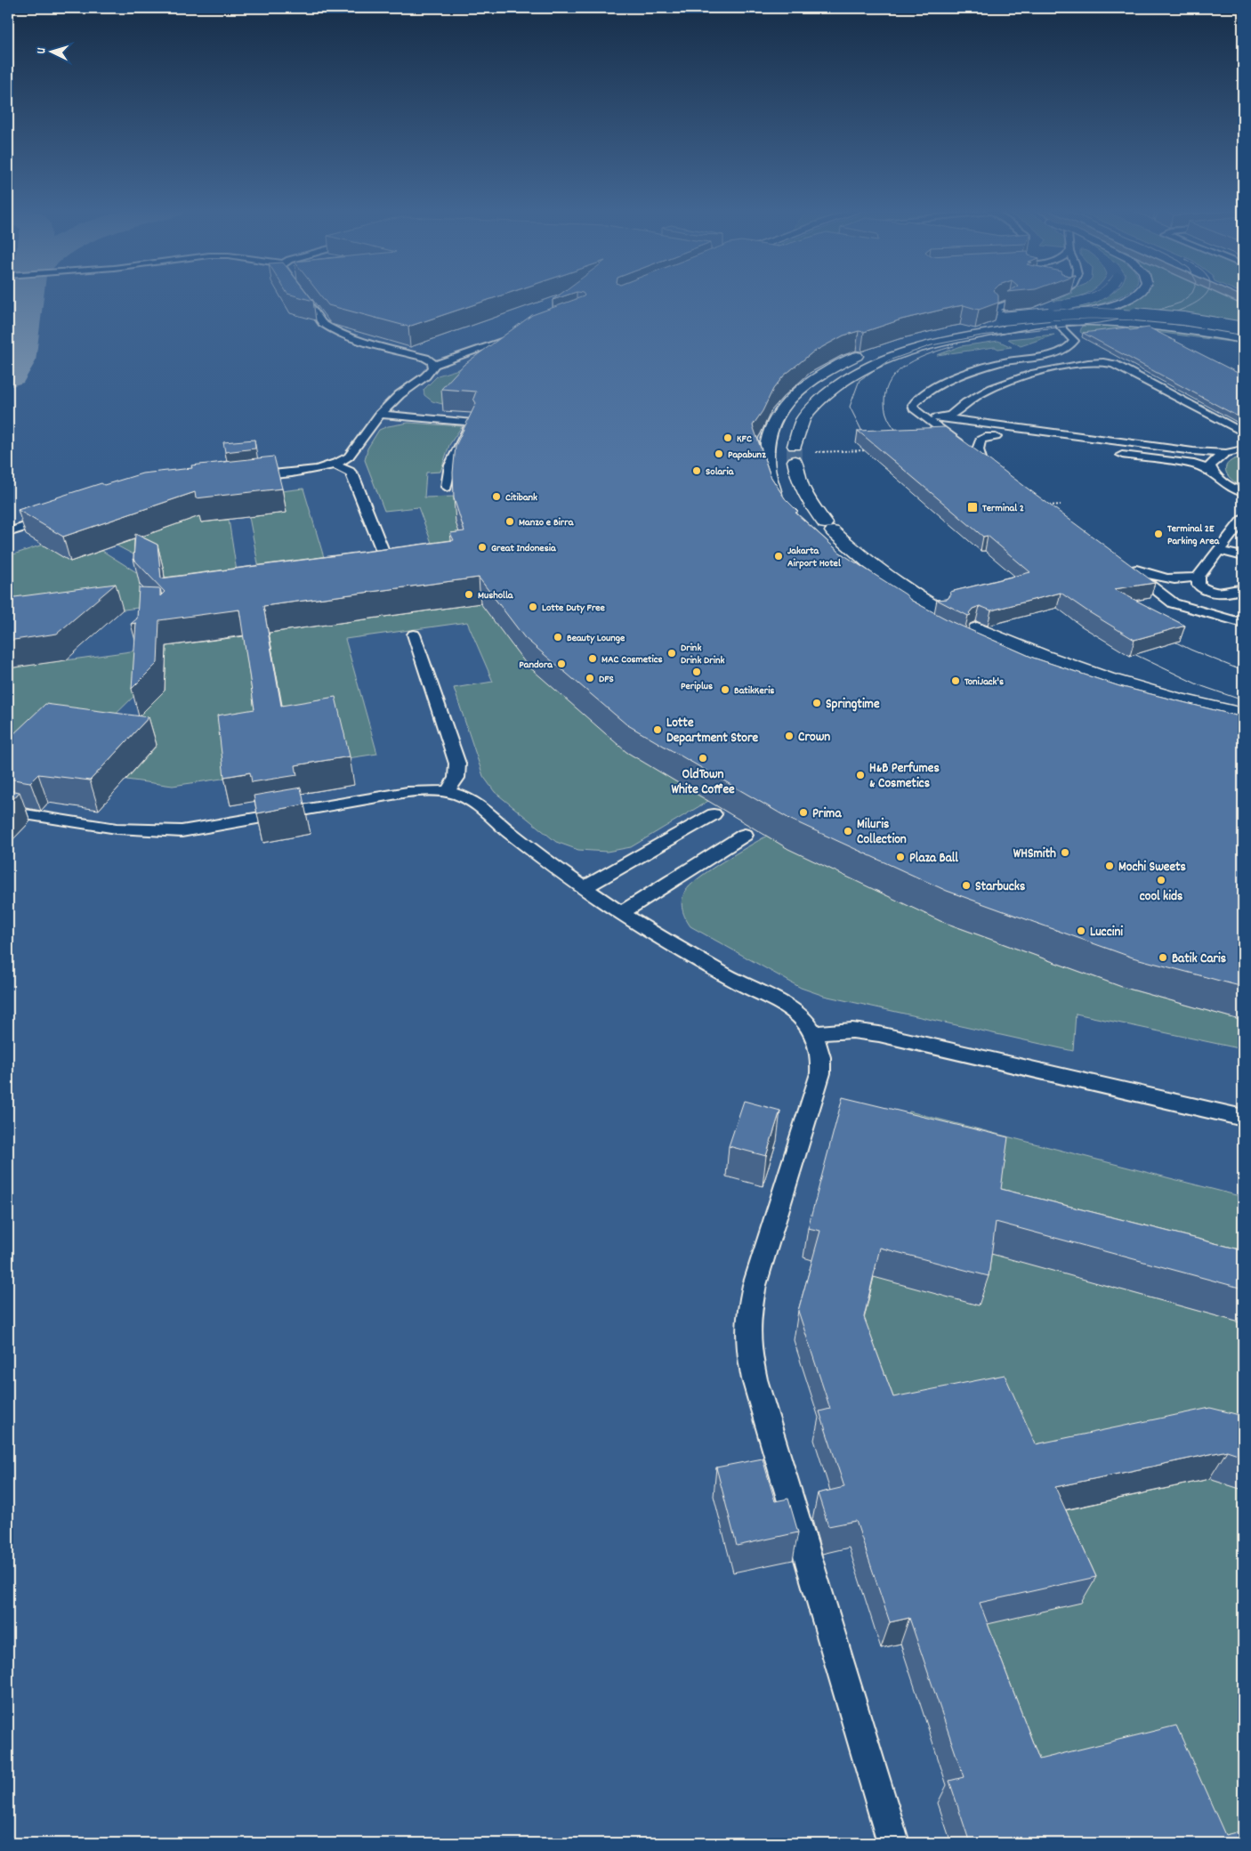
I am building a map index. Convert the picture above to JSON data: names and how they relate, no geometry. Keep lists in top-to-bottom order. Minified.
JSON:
{"places":{"other":["KFC","Papabunz","Solaria","Citibank","Manzo e Birra","Terminal 2E Parking Area","Great Indonesia","Jakarta Airport Hotel","Musholla","Lotte Duty Free","Beauty Lounge","Drink Drink Drink","MAC Cosmetics","Pandora","Periplus","DFS","ToniJack's","BatikKeris","Springtime","Lotte Department Store","Crown","OldTown White Coffee","H&B Perfumes & Cosmetics","Prima","Miluris Collection","WHSmith","Plaza Ball","Mochi Sweets","cool kids","Starbucks","Luccini","Batik Caris"],"transit":["Terminal 2"]},"north":"left"}
